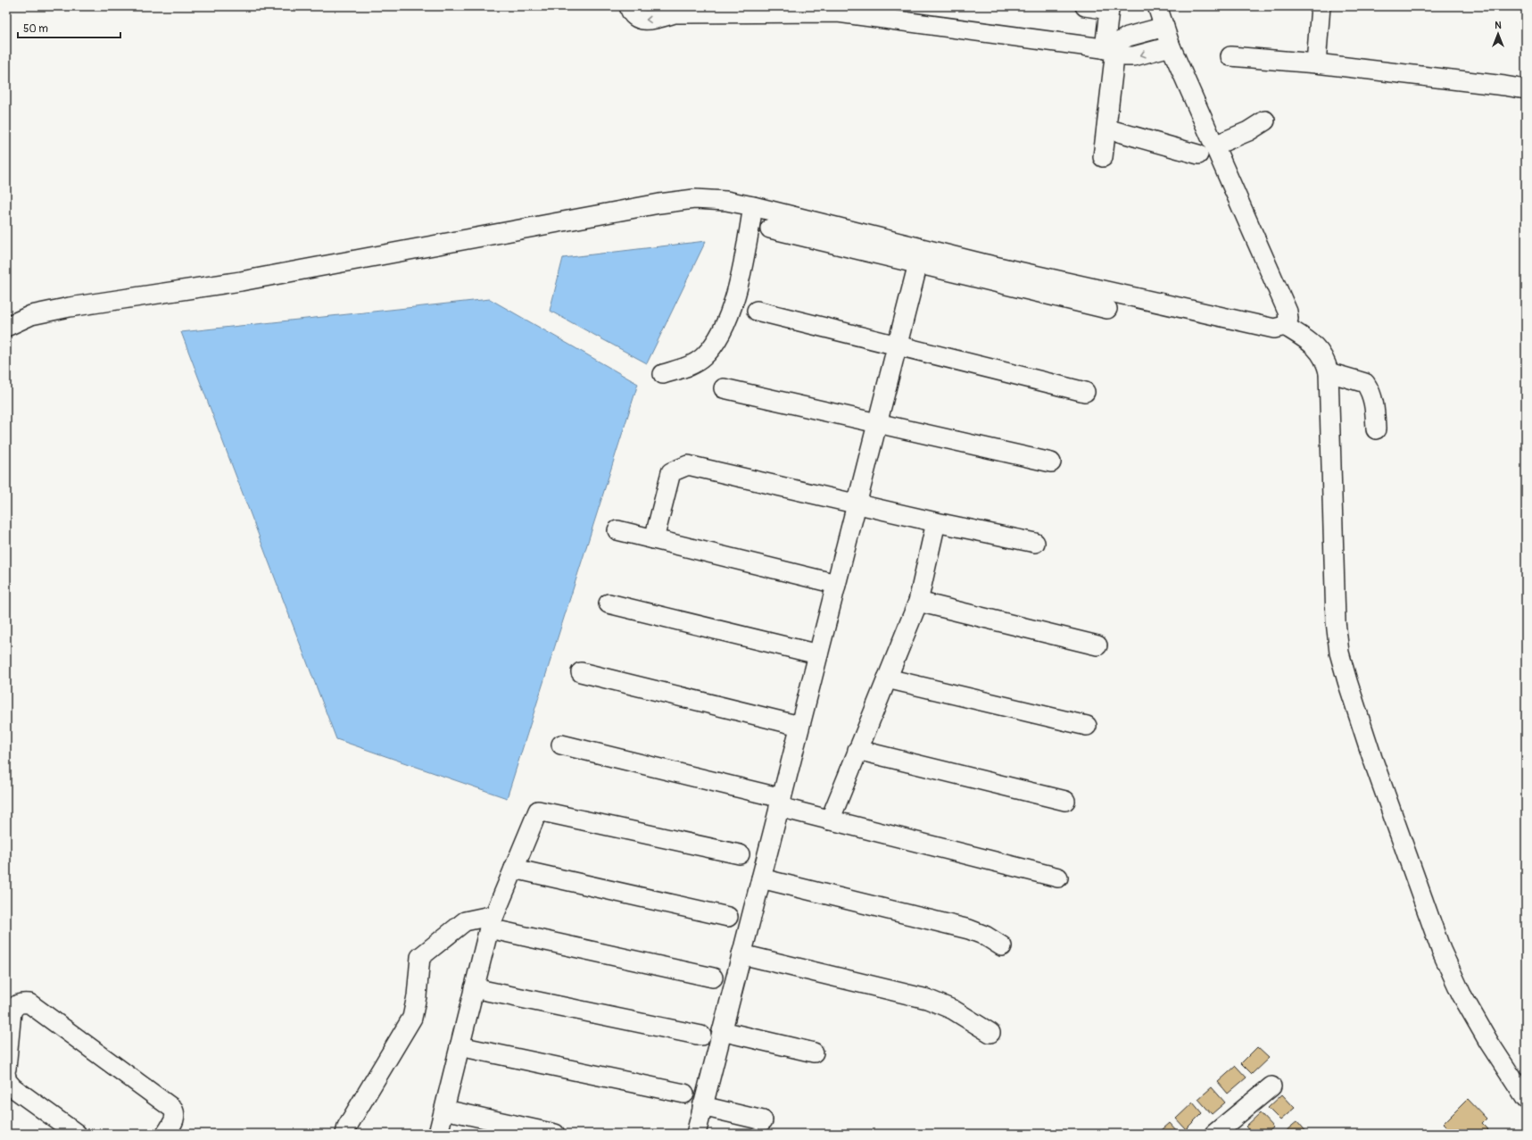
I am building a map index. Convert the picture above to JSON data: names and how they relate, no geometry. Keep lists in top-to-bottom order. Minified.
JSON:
{"scale_bar":"50 m","north":"top"}
